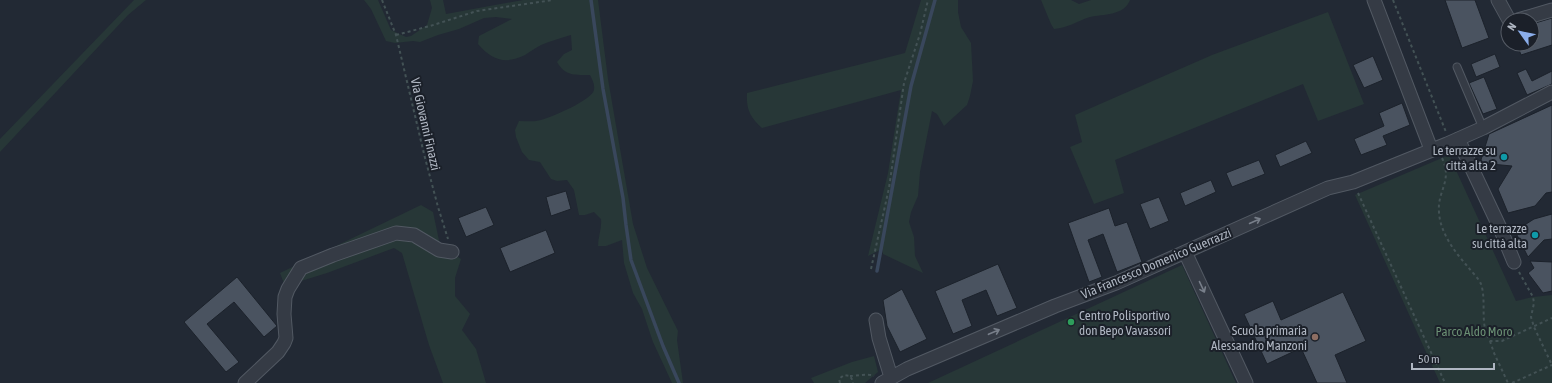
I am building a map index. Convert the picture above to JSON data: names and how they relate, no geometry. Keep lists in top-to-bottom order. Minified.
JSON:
{"streets":{"street":["Via Francesco Domenico Guerrazzi"],"path":["Via Giovanni Finazzi"]},"one_way":["Via Francesco Domenico Guerrazzi"],"parks":["Parco Aldo Moro"],"places":["Le terrazze su città alta 2","Le terrazze su città alta","Centro Polisportivo don Bepo Vavassori","Scuola primaria Alessandro Manzoni"],"scale_bar":"50 m","north":"top left"}
